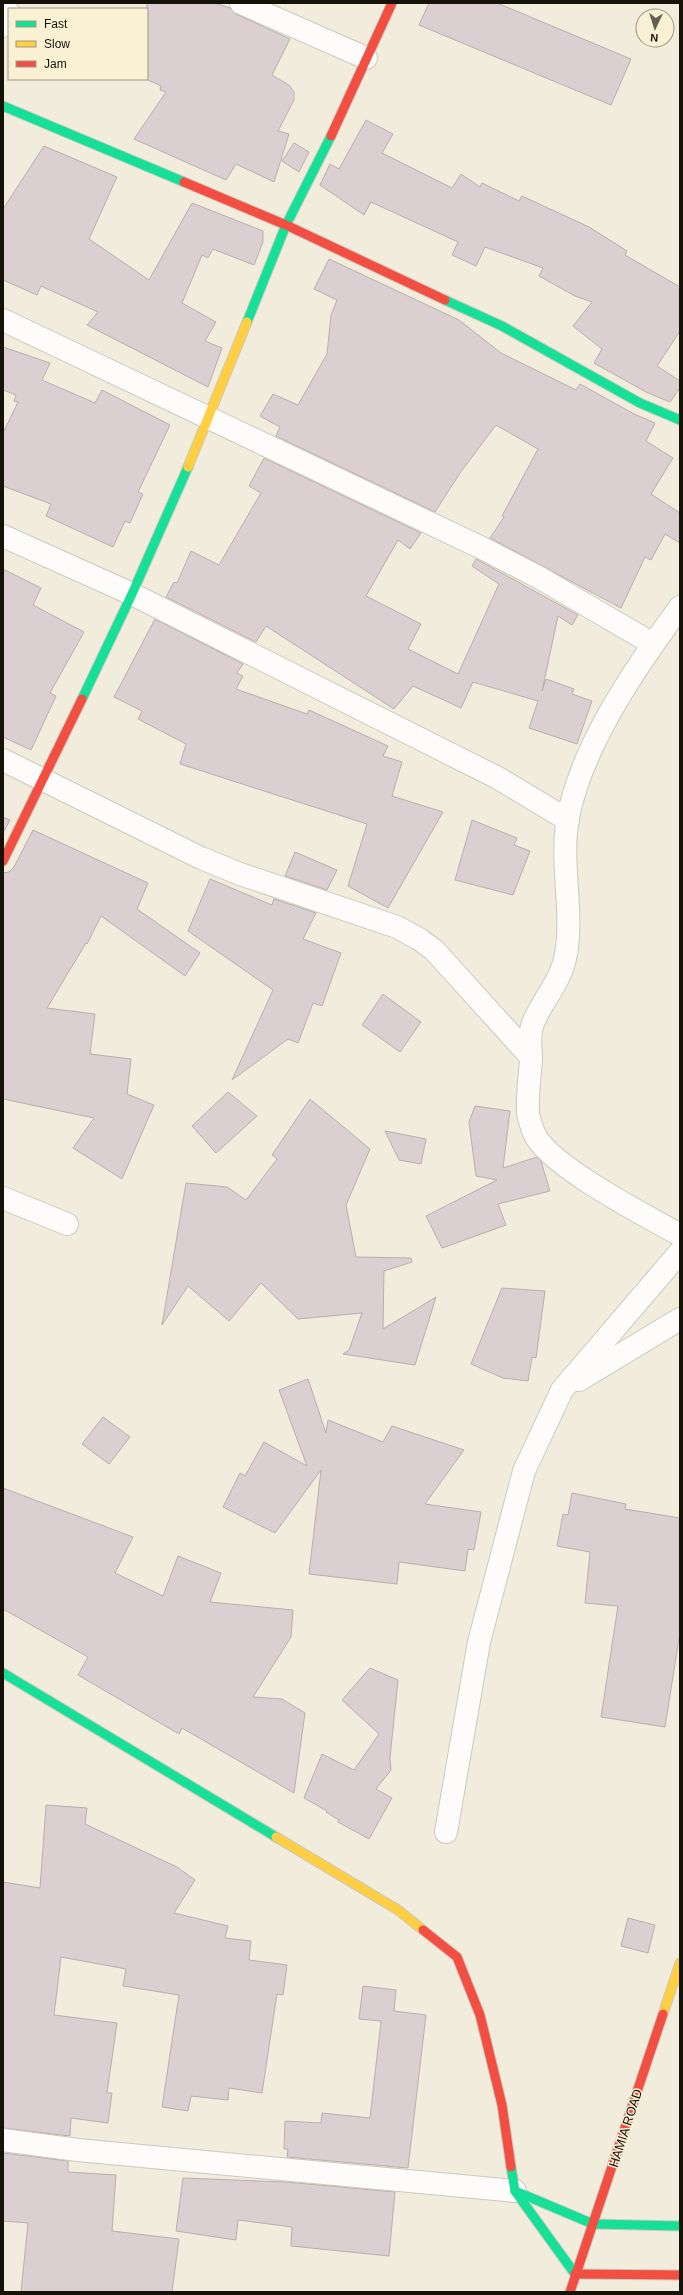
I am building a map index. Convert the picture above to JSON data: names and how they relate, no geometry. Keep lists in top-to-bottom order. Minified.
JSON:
{"streets":{"street":["HAMIA ROAD"]},"legend":["Fast","Slow","Jam"],"north":"bottom"}
